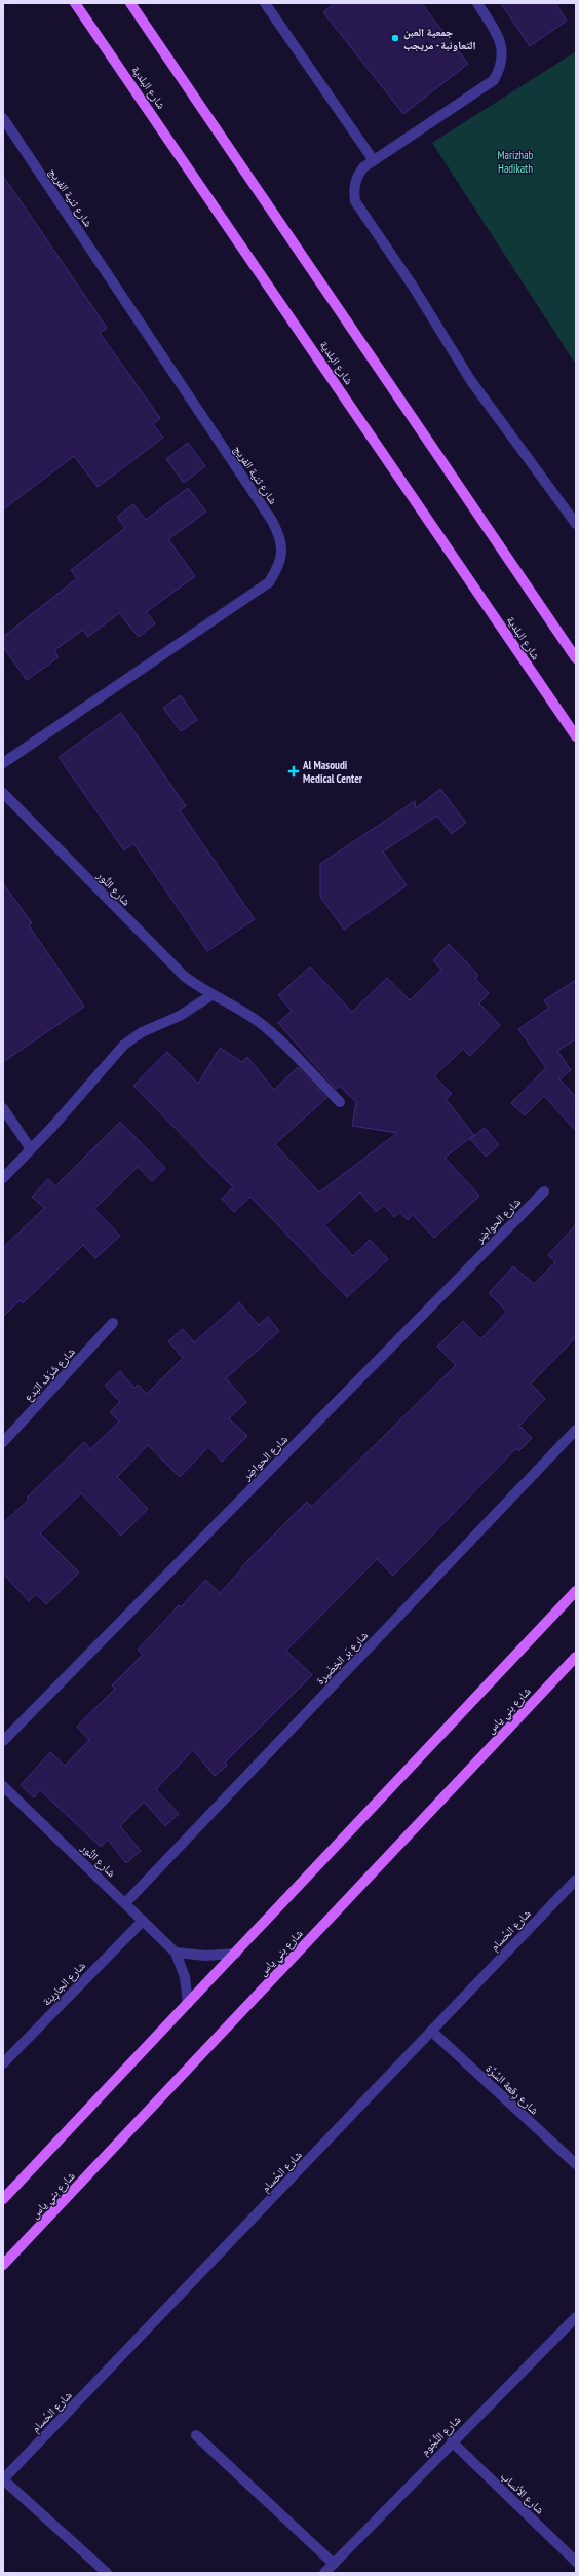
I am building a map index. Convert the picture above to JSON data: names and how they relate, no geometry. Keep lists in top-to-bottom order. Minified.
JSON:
{"streets":{"main road":["شارع البلدية","شارع بني ياس"],"street":["شارع ثنية الفريج","شارع النُّور","شارع الحواضِر","شارع شَرَف البَدع","شارع بَر الخِضَيرة","شارع الحُسام","شارع الجارِينة","شارع رِقعة السِّرَّة","شارع النُّجُوم","شارع الأنساب"]},"crossings":[["شارع النُّور","شارع بَر الخِضَيرة"],["شارع النُّور","شارع الجارِينة"],["شارع الحُسام","شارع رِقعة السِّرَّة"],["شارع النُّجُوم","شارع الأنساب"]],"parks":["Marizhab Hadikath"],"places":{"other":["جمعية العبن التعاونبة - مريجب"],"health":["Al Masoudi Medical Center"]}}
